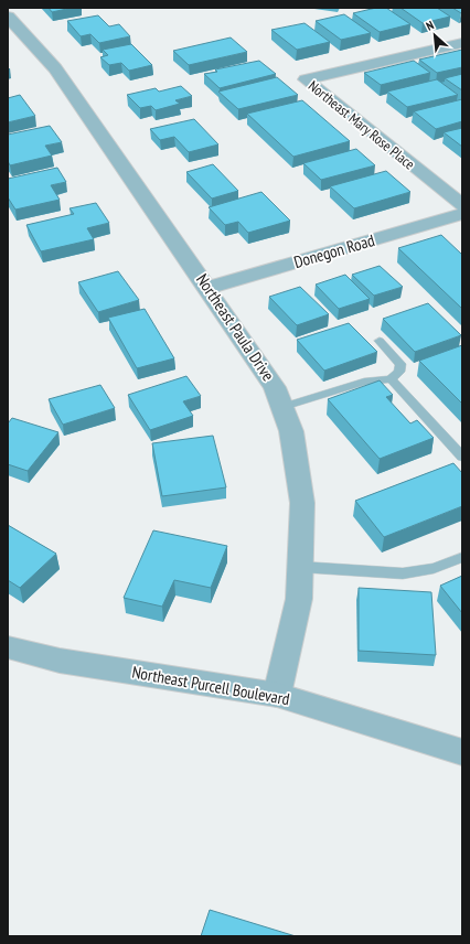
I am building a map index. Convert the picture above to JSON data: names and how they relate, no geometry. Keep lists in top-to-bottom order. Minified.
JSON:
{"streets":{"street":["Northeast Mary Rose Place","Donegon Road","Northeast Paula Drive","Northeast Purcell Boulevard"]},"crossings":[["Donegon Road","Northeast Paula Drive"],["Northeast Paula Drive","Northeast Purcell Boulevard"]],"north":"top left"}
